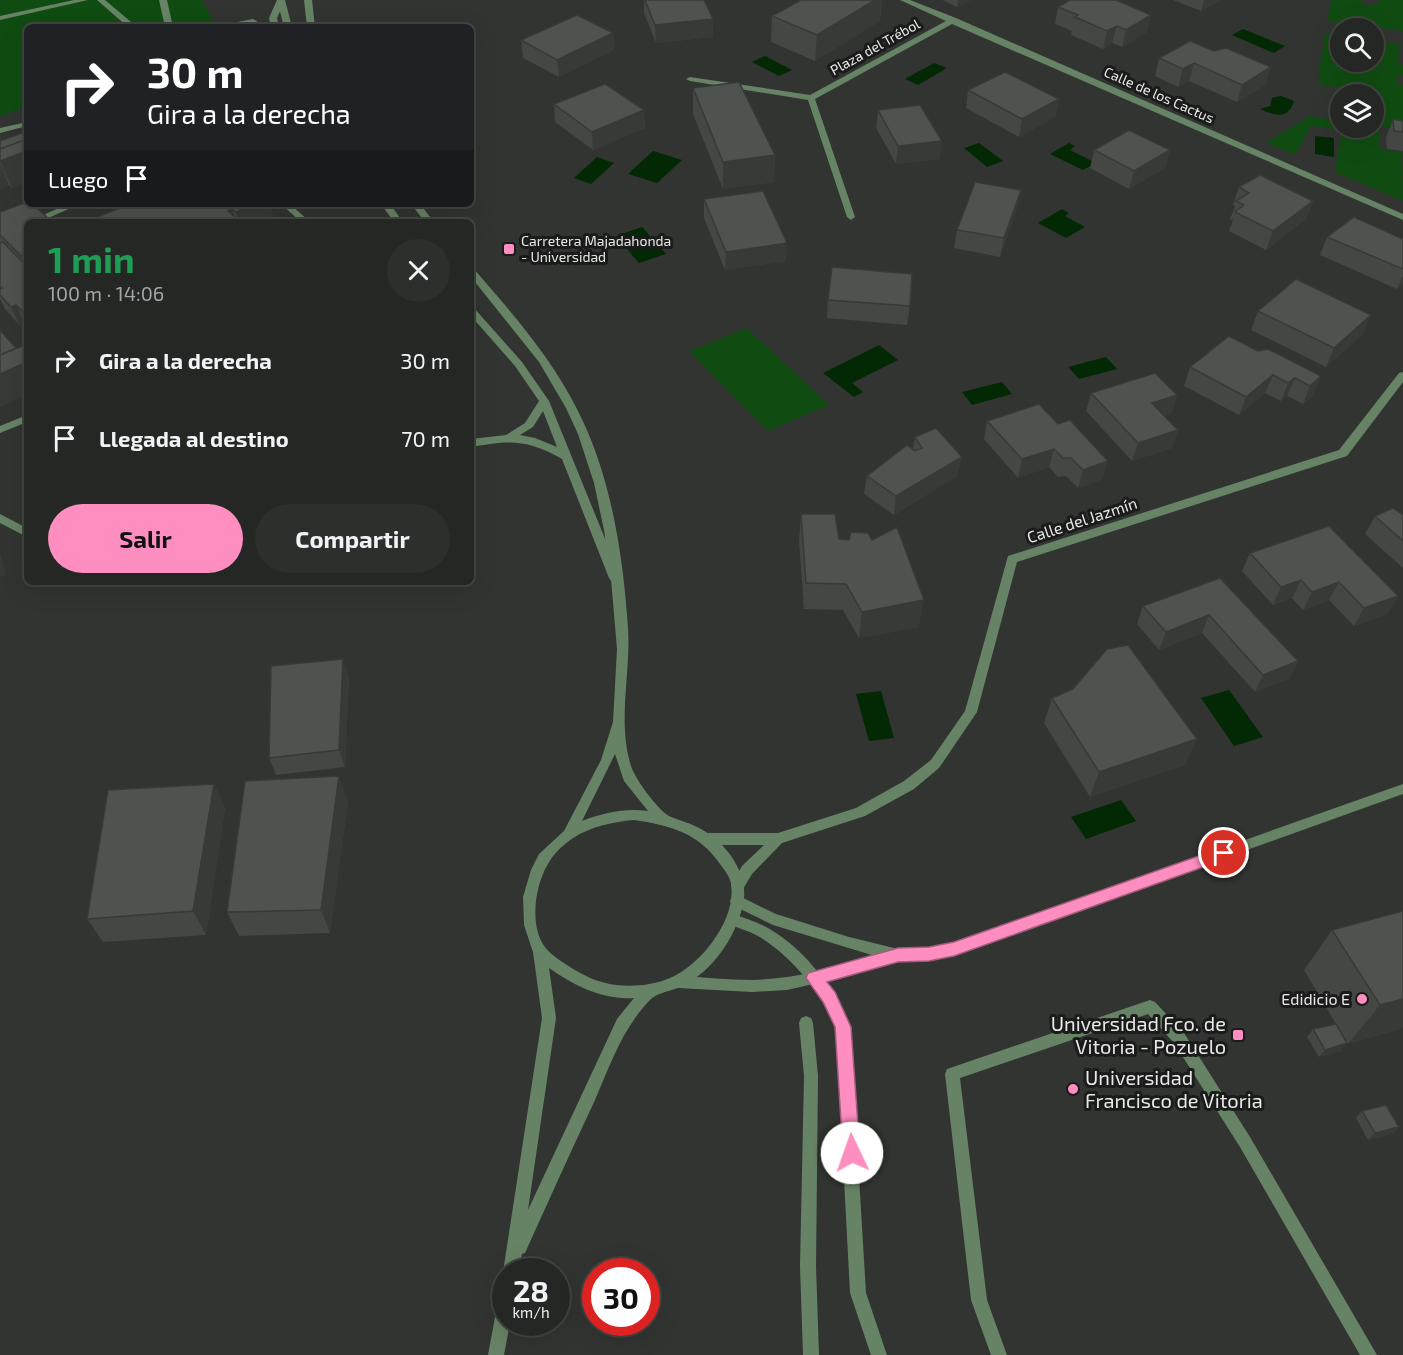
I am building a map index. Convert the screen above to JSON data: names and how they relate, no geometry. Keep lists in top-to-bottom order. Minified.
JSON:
{"streets":{"street":["Plaza del Trébol","Calle de los Cactus","Calle del Jazmín"]},"crossings":[["Plaza del Trébol","Calle de los Cactus"]],"places":{"transit":["Carretera Majadahonda - Universidad","Universidad Fco. de Vitoria - Pozuelo"],"other":["Edidicio E","Universidad Francisco de Vitoria"]},"page":{"turn":["30 m","Gira a la derecha"],"then":"Luego","heading":["1 min","100 m · 14:06"],"list":[{"name":"Gira a la derecha","value":"30 m"},{"name":"Llegada al destino","value":"70 m"}],"buttons":["Salir","Compartir"],"speed":"28 km/h","limit":"30"}}
